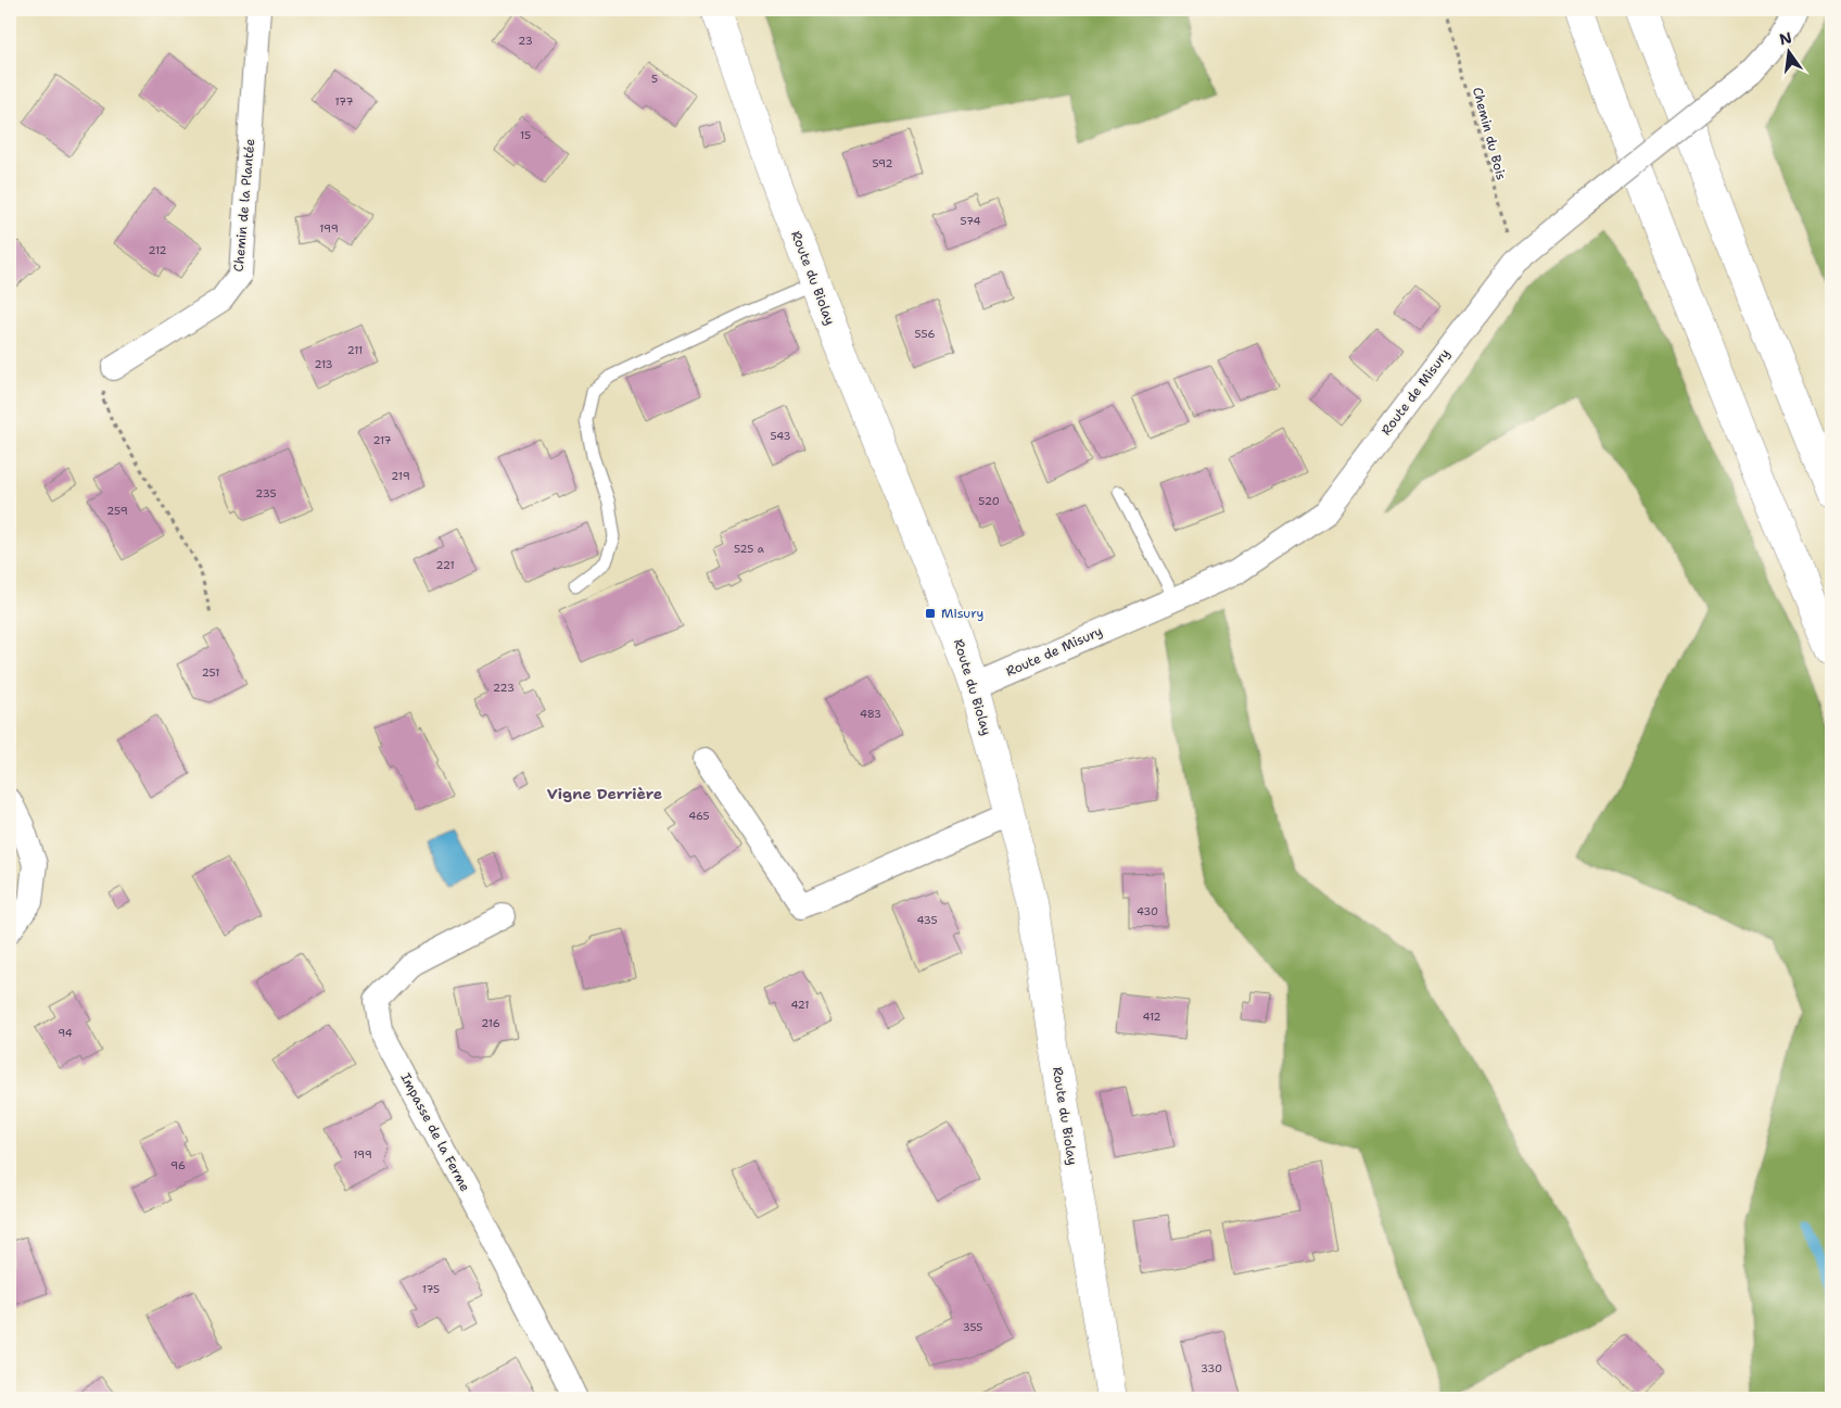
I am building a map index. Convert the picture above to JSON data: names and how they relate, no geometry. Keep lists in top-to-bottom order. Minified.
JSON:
{"streets":{"main road":["Route du Biolay"],"street":["Chemin de la Plantée","Route de Misury","Impasse de la Ferme"],"path":["Chemin du Bois"]},"crossings":[["Chemin du Bois","Route de Misury"],["Route du Biolay","Route de Misury"]],"districts":["Vigne Derrière"],"places":{"transit":["Misury"]},"house_numbers":["23","5","177","15","592","574","199","212","556","211","213","543","217","219","235","520","259","525 a","221","251","223","483","465","430","435","421","412","216","94","199","96","175","355","330"],"north":"top"}
